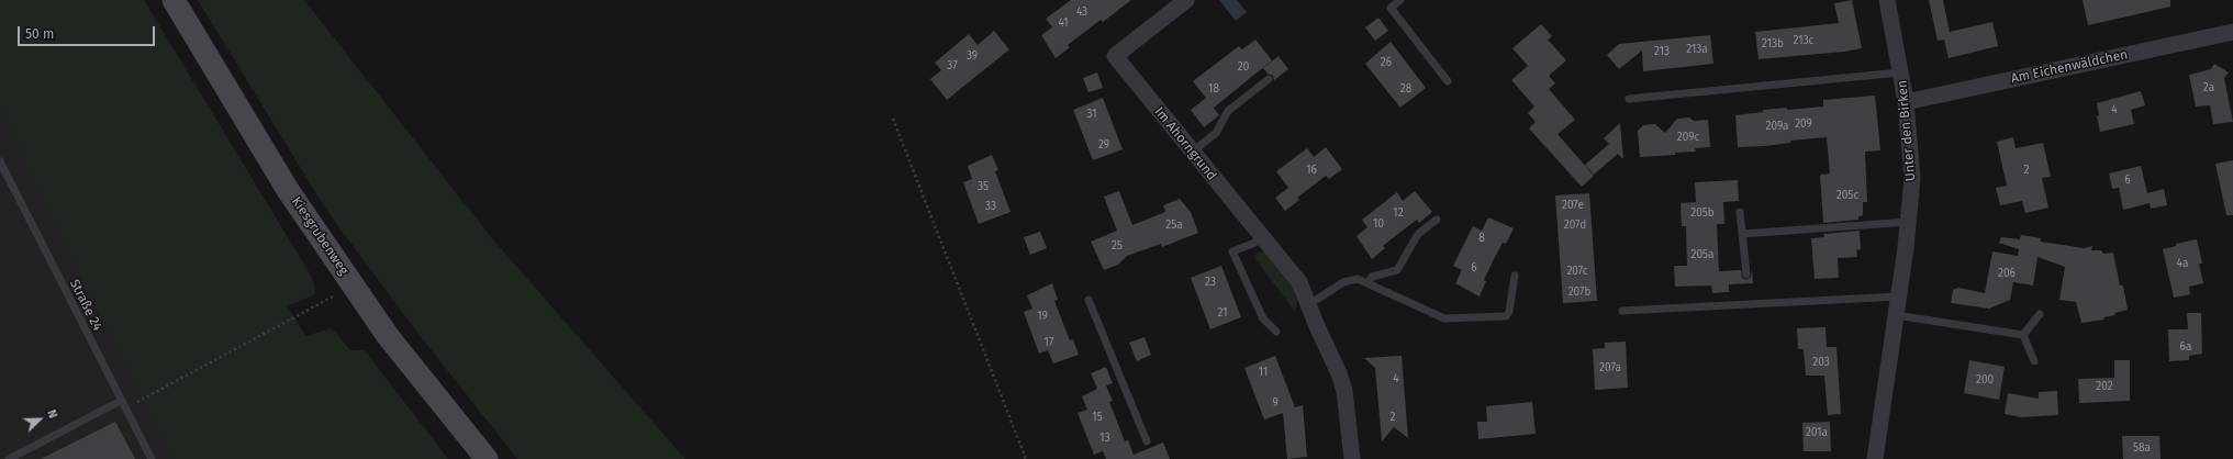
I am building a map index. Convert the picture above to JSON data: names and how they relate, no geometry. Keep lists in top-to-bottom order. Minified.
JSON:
{"streets":{"main road":["Kiesgrubenweg"],"street":["Am Eichenwäldchen","Unter den Birken","Im Ahorngrund"],"lane":["Straße 24"]},"crossings":[["Am Eichenwäldchen","Unter den Birken"]],"house_numbers":["43","41","213c","213b","213a","213","39","26","37","20","2a","18","28","4","31","209","209a","209c","29","16","2","6","35","205c","207e","33","12","205b","10","25a","207d","8","25","205a","4a","6","207c","206","23","207b","21","19","17","6a","203","207a","11","4","200","202","9","15","2","201a","13","58a"],"scale_bar":"50 m","north":"top right"}
